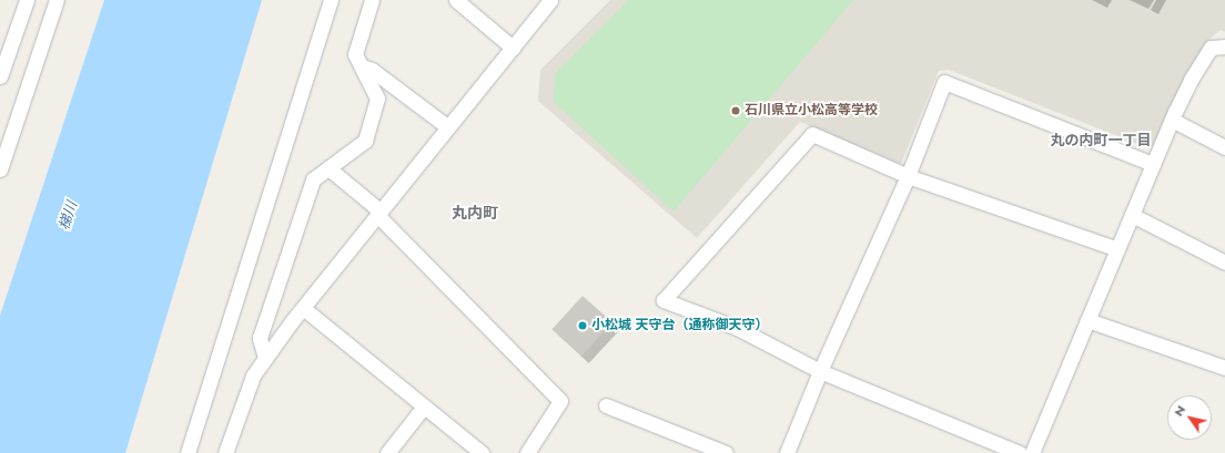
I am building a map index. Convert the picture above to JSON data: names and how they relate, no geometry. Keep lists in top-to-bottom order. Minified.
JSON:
{"districts":["丸の内町一丁目","丸内町"],"water":["梯川"],"places":["石川県立小松高等学校","小松城 天守台（通称御天守）"],"north":"top left"}
